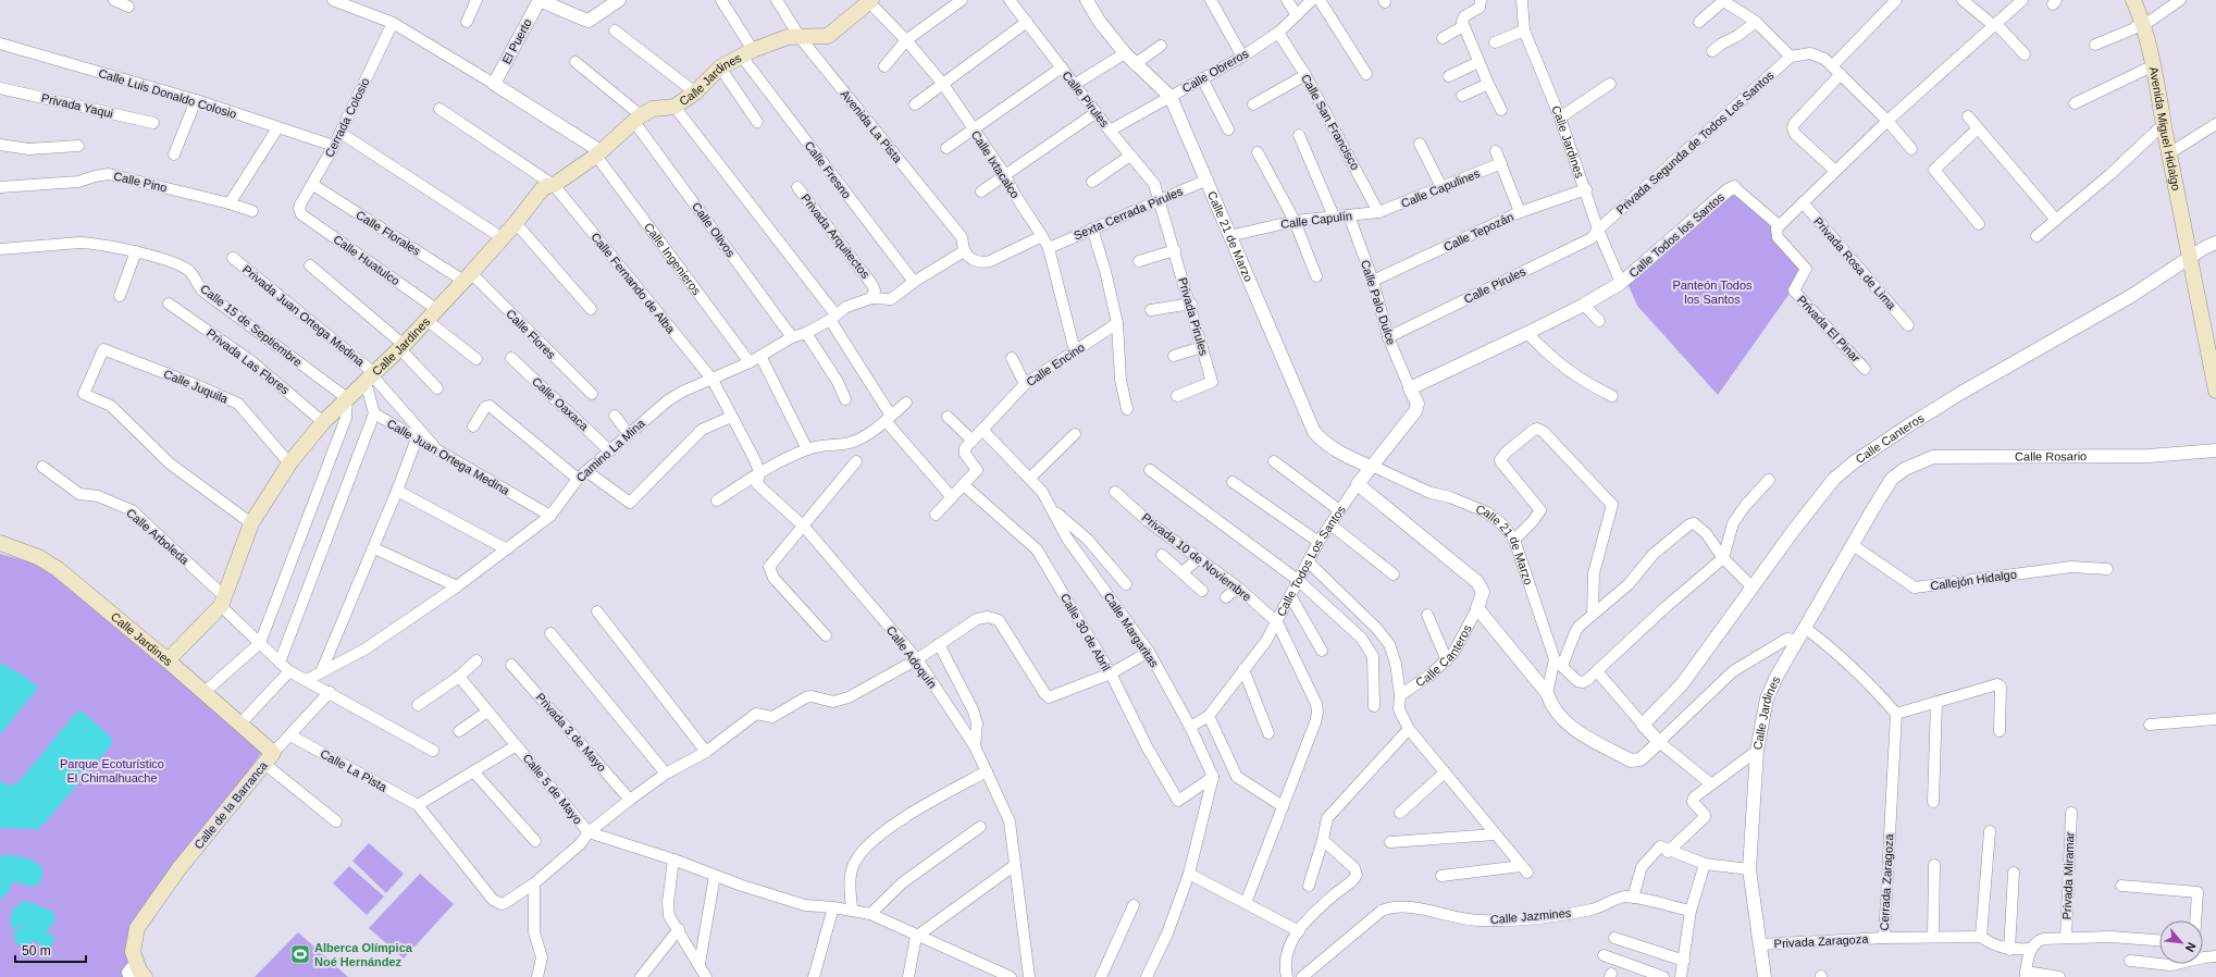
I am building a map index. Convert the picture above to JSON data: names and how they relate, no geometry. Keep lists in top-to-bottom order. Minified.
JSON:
{"streets":{"main road":["Calle Jardines","Avenida Miguel Hidalgo","Calle de la Barranca"],"street":["El Puerto","Calle Obreros","Calle Luis Donaldo Colosio","Calle Pirules","Privada Yaqui","Cerrada Colosio","Calle San Francisco","Avenida La Pista","Privada Segunda de Todos Los Santos","Calle Ixtacalco","Calle Fresno","Calle Pino","Calle Capulines","Sexta Cerrada Pirules","Calle Capulín","Calle Olivos","Calle Tepozán","Calle Florales","Calle Todos los Santos","Privada Arquitectos","Calle 21 de Marzo","Calle Ingenieros","Calle Huatulco","Privada Rosa de Lima","Calle Fernando de Alba","Calle Palo Dulce","Privada Juan Ortega Medina","Privada Pirules","Calle 15 de Septiembre","Privada El Pinar","Calle Flores","Privada Las Flores","Calle Encino","Calle Juquila","Calle Oaxaca","Calle Canteros","Camino La Mina","Calle Juan Ortega Medina","Calle Rosario","Calle Arboleda","Privada 10 de Noviembre","Calle Todos Los Santos","Callejón Hidalgo","Calle Margaritas","Calle 30 de Abril","Calle Adoquín","Privada 3 de Mayo","Calle La Pista","Calle 5 de Mayo","Privada Miramar","Cerrada Zaragoza","Calle Jazmines","Privada Zaragoza"]},"crossings":[["El Puerto","Calle Ingenieros"],["Calle Obreros","Calle Pirules"],["Calle Obreros","Calle San Francisco"],["Calle Obreros","Calle 21 de Marzo"],["Calle Jardines","Calle Pirules"],["Calle Jardines","Avenida La Pista"],["Calle Jardines","Privada Segunda de Todos Los Santos"],["Calle Jardines","Calle Ixtacalco"],["Calle Jardines","Calle Fresno"],["Calle Jardines","Calle Olivos"],["Calle Jardines","Calle Tepozán"],["Calle Jardines","Calle Florales"],["Calle Jardines","Calle Todos los Santos"],["Calle Jardines","Calle Ingenieros"],["Calle Jardines","Calle Huatulco"],["Calle Jardines","Calle Fernando de Alba"],["Calle Jardines","Privada Juan Ortega Medina"],["Calle Jardines","Calle 15 de Septiembre"],["Calle Jardines","Calle Flores"],["Calle Jardines","Privada Las Flores"],["Calle Jardines","Calle Juquila"],["Calle Jardines","Calle Juan Ortega Medina"],["Calle Jardines","Calle Rosario"],["Calle Jardines","Calle Arboleda"],["Calle Jardines","Callejón Hidalgo"],["Calle Jardines","Calle de la Barranca"],["Calle Jardines","Privada Zaragoza"],["Calle Luis Donaldo Colosio","Cerrada Colosio"],["Calle Pirules","Privada Segunda de Todos Los Santos"],["Calle Pirules","Sexta Cerrada Pirules"],["Calle Pirules","Calle Palo Dulce"],["Calle Pirules","Privada Pirules"],["Cerrada Colosio","Calle Florales"],["Cerrada Colosio","Calle Ingenieros"],["Cerrada Colosio","Calle Huatulco"],["Calle San Francisco","Calle Capulines"],["Calle San Francisco","Calle Capulín"],["Avenida Miguel Hidalgo","Calle Canteros"],["Calle Ixtacalco","Sexta Cerrada Pirules"],["Calle Ixtacalco","Calle Encino"],["Calle Fresno","Camino La Mina"],["Calle Capulines","Calle Capulín"],["Sexta Cerrada Pirules","Calle 21 de Marzo"],["Sexta Cerrada Pirules","Privada Pirules"],["Calle Capulín","Calle 21 de Marzo"],["Calle Capulín","Calle Palo Dulce"],["Calle Olivos","Camino La Mina"],["Calle Tepozán","Calle Palo Dulce"],["Calle Florales","Calle Flores"],["Calle Todos los Santos","Calle Palo Dulce"],["Calle Todos los Santos","Privada El Pinar"],["Calle Todos los Santos","Calle Todos Los Santos"],["Privada Arquitectos","Camino La Mina"],["Calle 21 de Marzo","Calle Todos Los Santos"],["Calle Ingenieros","Camino La Mina"],["Calle Fernando de Alba","Camino La Mina"],["Calle Fernando de Alba","Calle Adoquín"],["Calle Palo Dulce","Calle Todos Los Santos"],["Privada Juan Ortega Medina","Calle Juan Ortega Medina"],["Calle Encino","Calle 30 de Abril"],["Calle Oaxaca","Camino La Mina"],["Calle Canteros","Calle Todos Los Santos"],["Camino La Mina","Calle Juan Ortega Medina"],["Camino La Mina","Calle Arboleda"],["Camino La Mina","Calle Adoquín"],["Privada 10 de Noviembre","Calle Todos Los Santos"],["Calle Todos Los Santos","Calle Margaritas"],["Calle Margaritas","Calle 30 de Abril"],["Cerrada Zaragoza","Privada Zaragoza"]],"parks":["Panteón Todos los Santos","Parque Ecoturístico El Chimalhuache"],"places":{"sports":["Alberca Olímpica Noé Hernández"]},"scale_bar":"50 m","north":"bottom right"}
